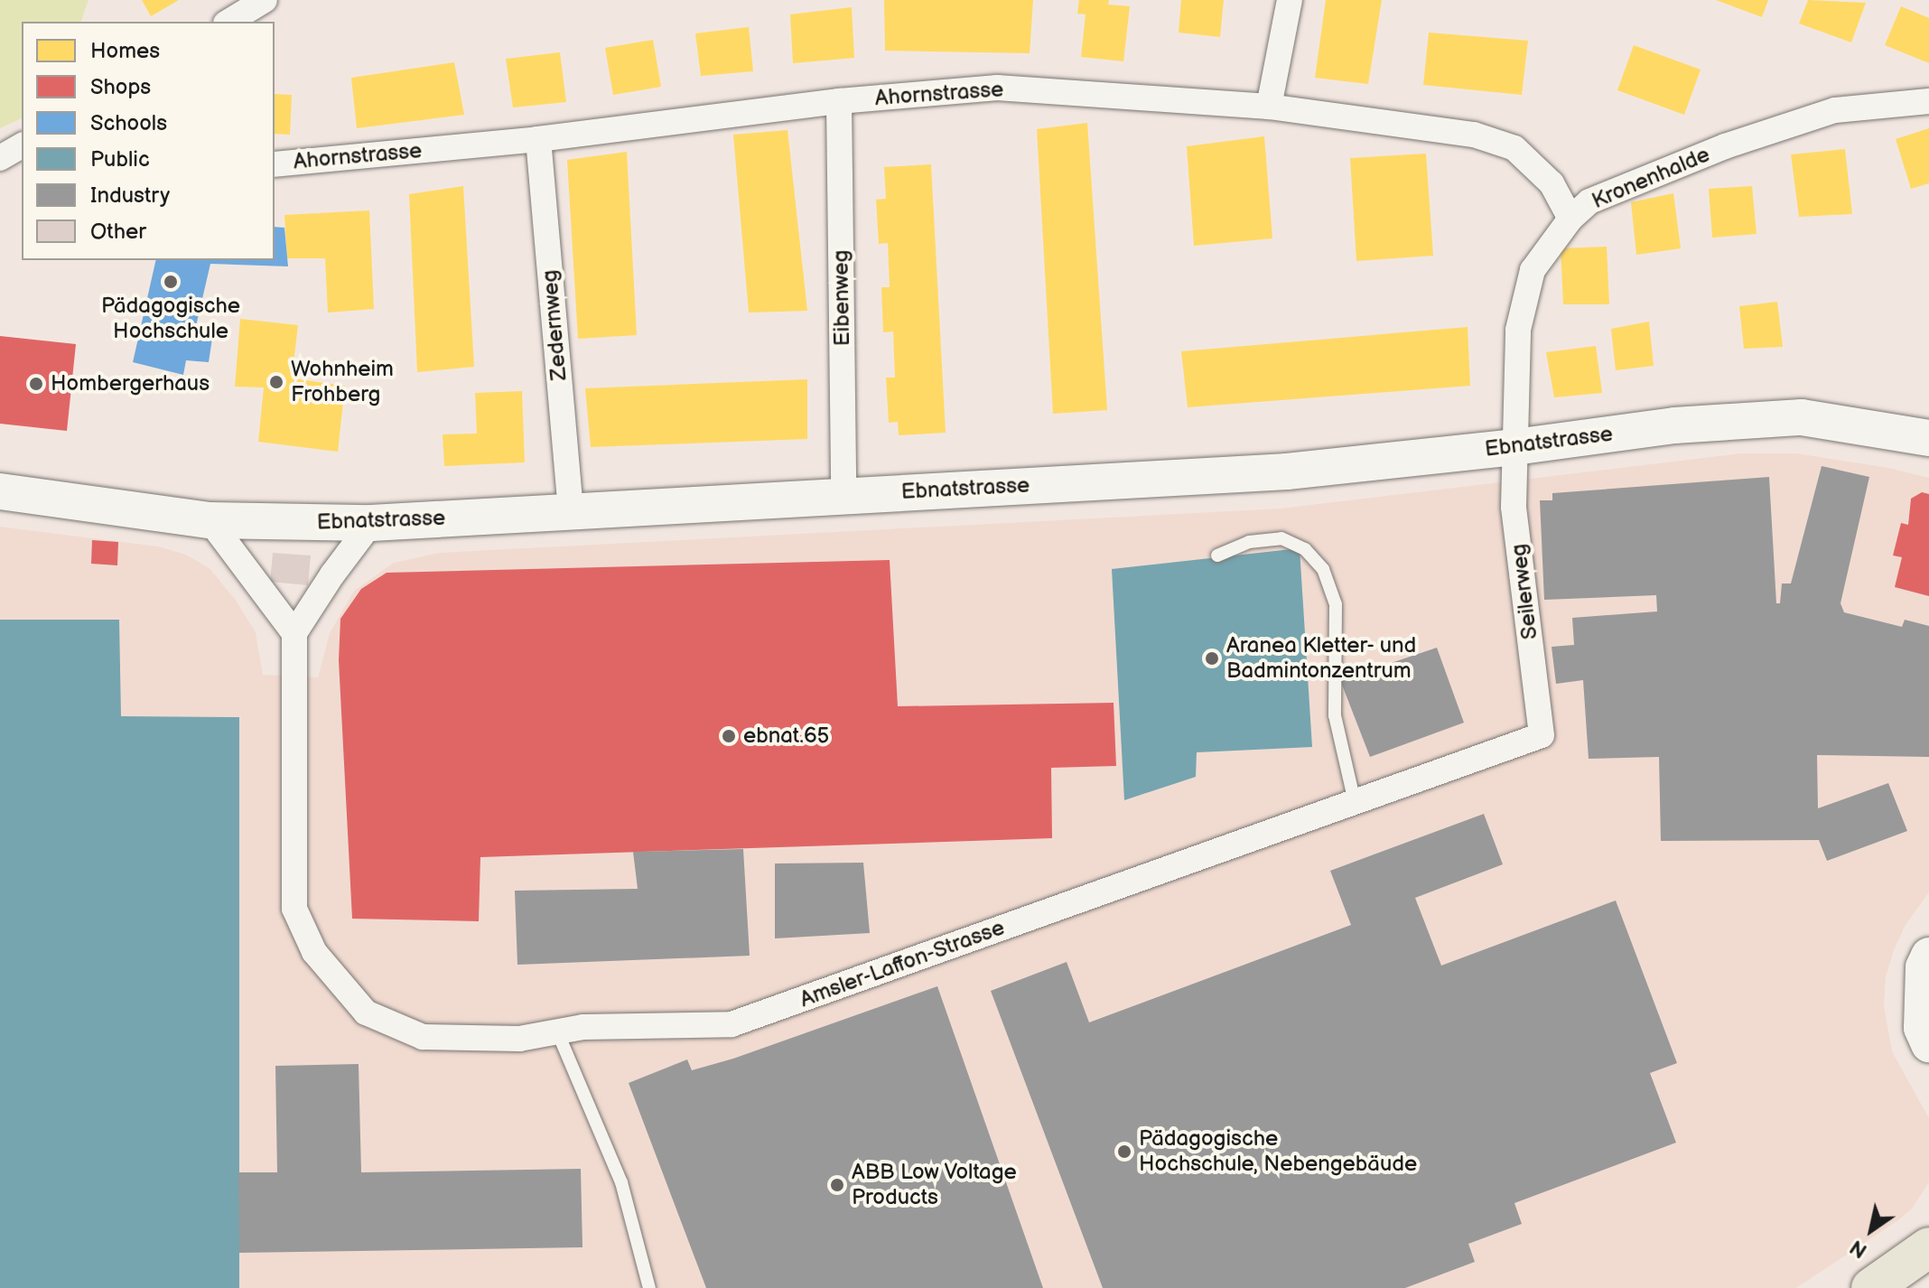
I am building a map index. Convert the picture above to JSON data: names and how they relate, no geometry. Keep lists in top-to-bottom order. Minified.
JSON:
{"streets":{"street":["Ahornstrasse","Kronenhalde","Eibenweg","Zedernweg","Ebnatstrasse","Seilerweg","Amsler-Laffon-Strasse"]},"crossings":[["Ahornstrasse","Kronenhalde"],["Ahornstrasse","Eibenweg"],["Ahornstrasse","Zedernweg"],["Kronenhalde","Ebnatstrasse"],["Kronenhalde","Seilerweg"],["Eibenweg","Ebnatstrasse"],["Zedernweg","Ebnatstrasse"],["Ebnatstrasse","Seilerweg"],["Seilerweg","Amsler-Laffon-Strasse"]],"places":["Pädagogische Hochschule","Wohnheim Frohberg","Hombergerhaus","Aranea Kletter- und Badmintonzentrum","ebnat.65","Pädagogische Hochschule, Nebengebäude","ABB Low Voltage Products"],"legend":["Homes","Shops","Schools","Public","Industry","Other"],"north":"bottom left"}
